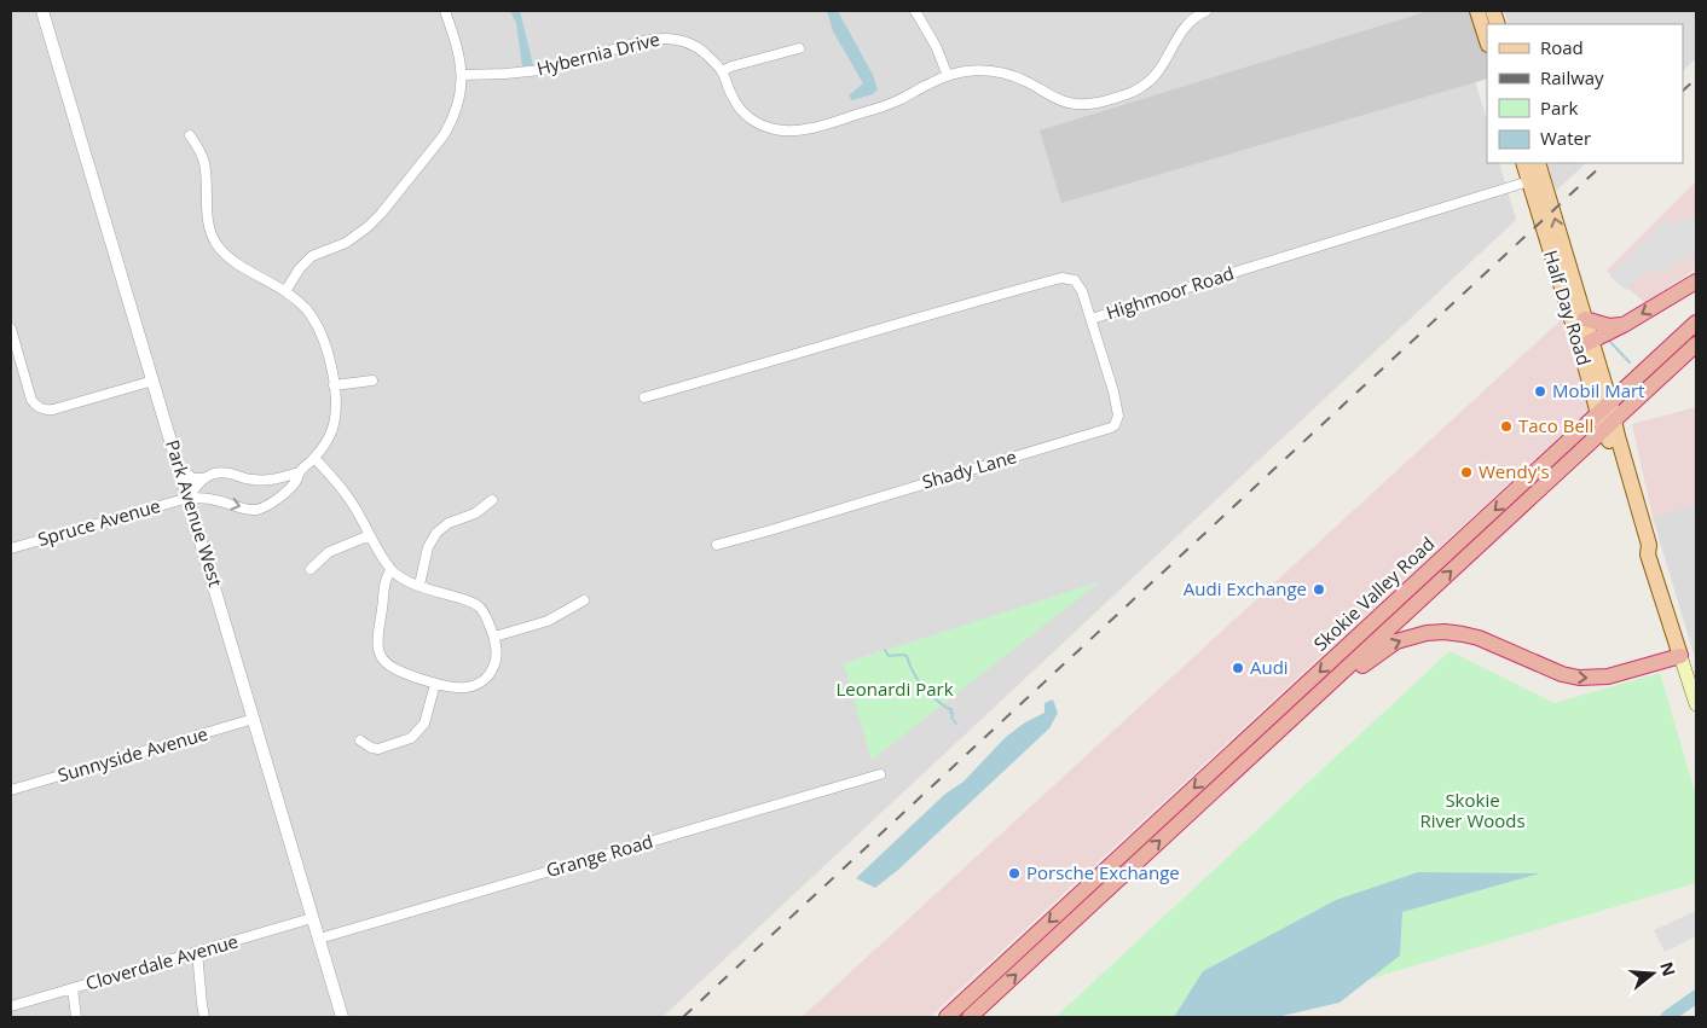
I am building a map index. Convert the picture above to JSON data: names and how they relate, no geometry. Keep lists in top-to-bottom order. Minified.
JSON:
{"streets":{"highway":["Skokie Valley Road"],"main road":["Half Day Road"],"street":["Hybernia Drive","Highmoor Road","Shady Lane","Park Avenue West","Spruce Avenue","Sunnyside Avenue","Grange Road","Cloverdale Avenue"]},"crossings":[["Highmoor Road","Half Day Road"],["Highmoor Road","Shady Lane"],["Half Day Road","Skokie Valley Road"],["Park Avenue West","Spruce Avenue"],["Park Avenue West","Sunnyside Avenue"],["Park Avenue West","Grange Road"],["Park Avenue West","Cloverdale Avenue"]],"parks":["Leonardi Park","Skokie River Woods"],"places":["Mobil Mart","Taco Bell","Wendy's","Audi Exchange","Audi","Porsche Exchange"],"legend":["Road","Railway","Park","Water"],"north":"right"}
